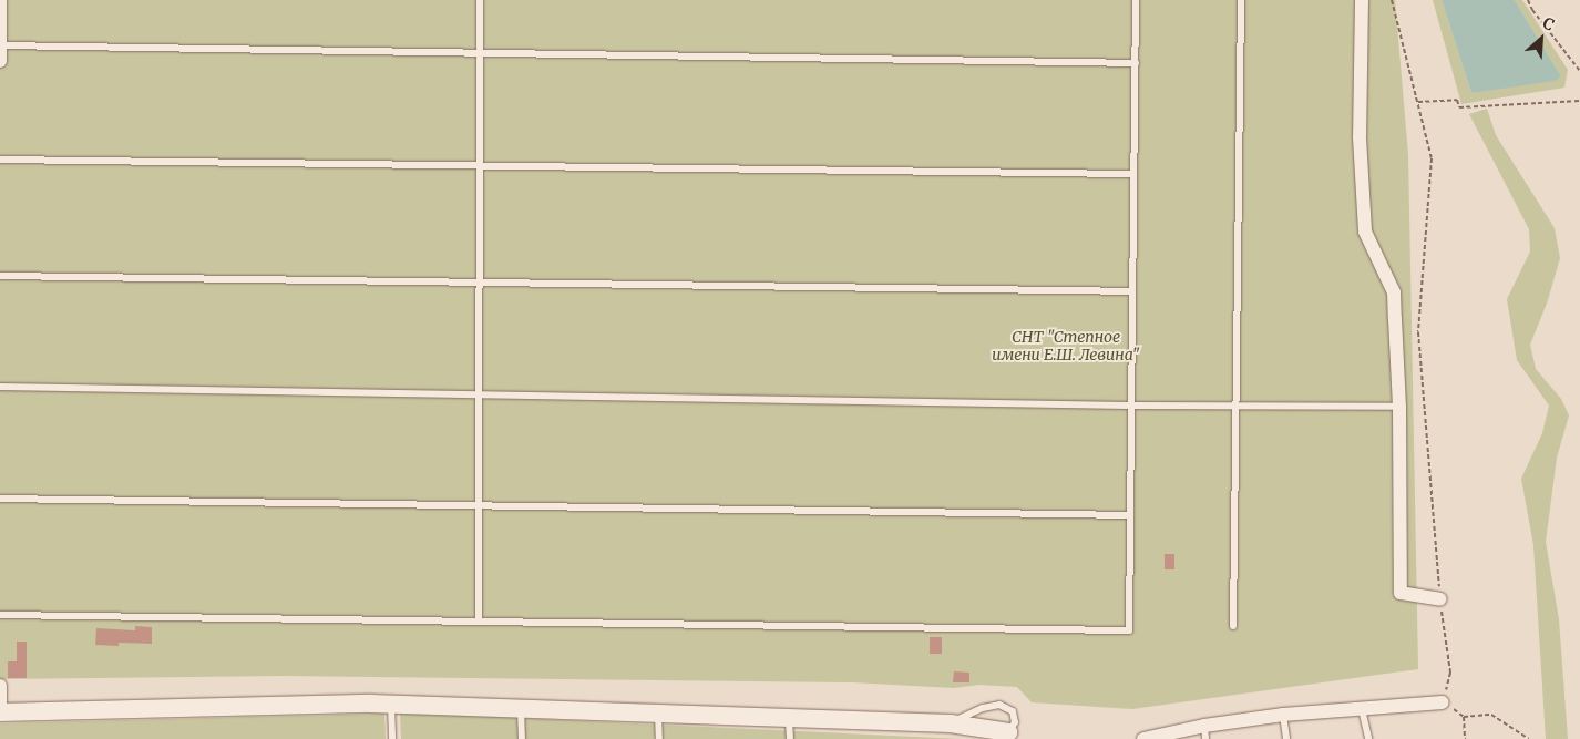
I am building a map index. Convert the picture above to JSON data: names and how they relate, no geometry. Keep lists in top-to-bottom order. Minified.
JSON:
{"parks":["СНТ \"Степное имени Е.Ш. Левина\""],"north":"top right"}
